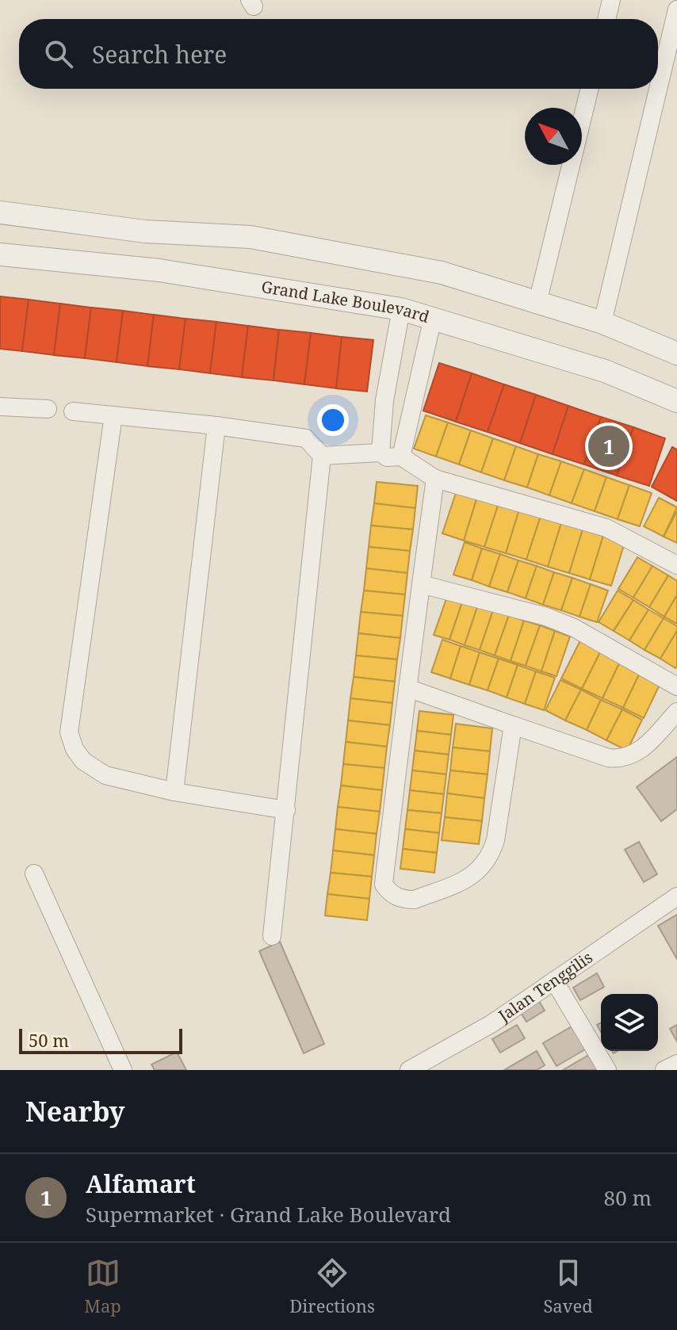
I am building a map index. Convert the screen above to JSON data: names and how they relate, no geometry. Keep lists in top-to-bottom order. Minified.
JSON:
{"streets":{"street":["Grand Lake Boulevard","Jalan Tenggilis"]},"scale_bar":"50 m","north":"top left","page":{"search":"Search here","pins":"1","scale":"50 m","heading":"Nearby","list":[{"mark":"1","name":"Alfamart","note":"Supermarket · Grand Lake Boulevard","value":"80 m"}],"nav":["Map","Directions","Saved"]}}
